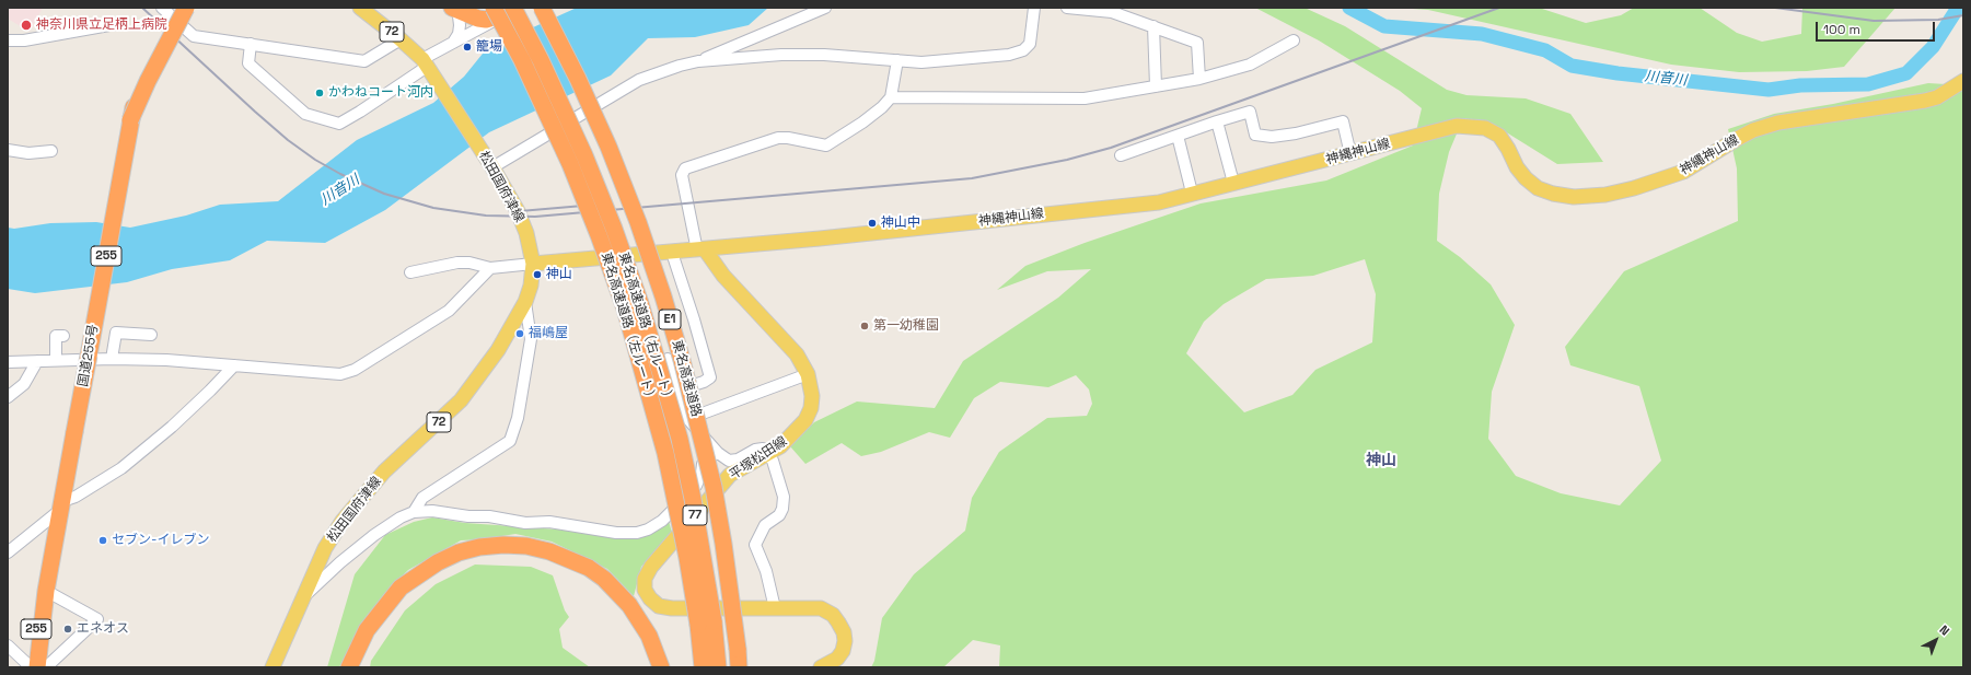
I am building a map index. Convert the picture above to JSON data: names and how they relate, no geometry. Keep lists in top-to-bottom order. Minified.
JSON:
{"streets":{"highway":["255","E1","東名高速道路（左ルート）","国道255号","東名高速道路"],"main road":["72","神縄神山線","松田国府津線","平塚松田線","77"]},"crossings":[["神縄神山線","平塚松田線"]],"districts":["神山"],"water":["川音川"],"places":["神奈川県立足柄上病院","籠場","かわねコート河内","神山中","神山","第一幼稚園","福嶋屋","セブン-イレブン","エネオス"],"scale_bar":"100 m","north":"top right"}
